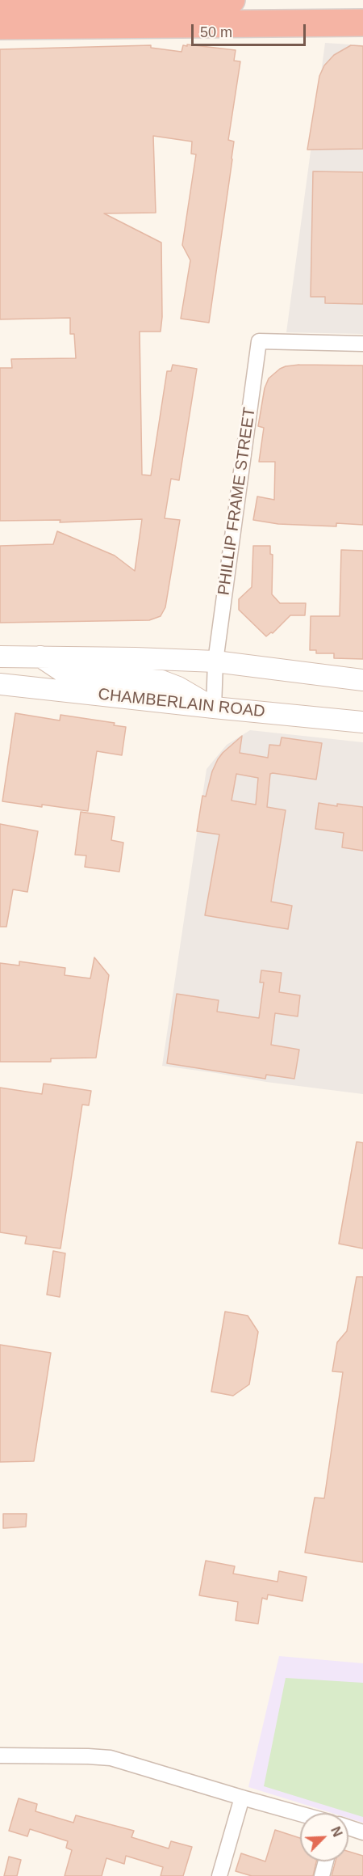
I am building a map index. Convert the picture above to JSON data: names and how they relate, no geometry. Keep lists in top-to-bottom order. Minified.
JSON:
{"streets":{"street":["PHILLIP FRAME STREET","CHAMBERLAIN ROAD"]},"crossings":[["PHILLIP FRAME STREET","CHAMBERLAIN ROAD"]],"scale_bar":"50 m","north":"top right"}
